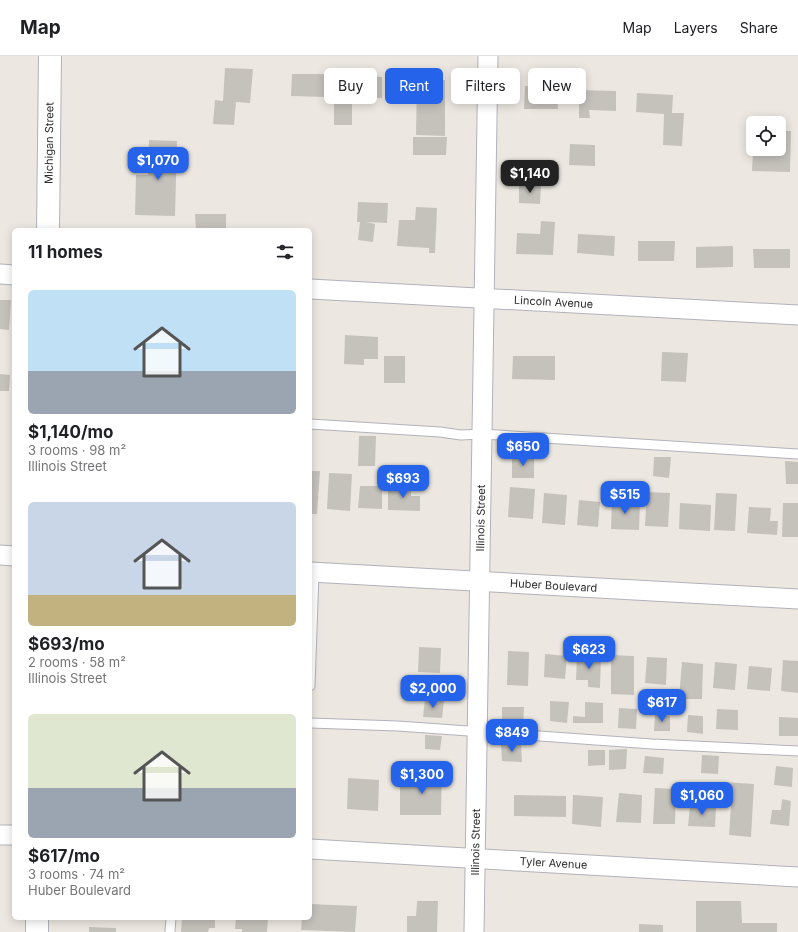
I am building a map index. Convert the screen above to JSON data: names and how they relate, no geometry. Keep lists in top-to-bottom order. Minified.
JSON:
{"streets":{"street":["Michigan Street","Lincoln Avenue","Illinois Street","Huber Boulevard","Tyler Avenue"]},"crossings":[["Lincoln Avenue","Illinois Street"],["Illinois Street","Huber Boulevard"],["Illinois Street","Tyler Avenue"]],"page":{"header":"Map","nav":["Map","Layers","Share"],"chip":["Buy","Rent","Filters","New"],"price":["$1,070","$1,140","$650","$693","$515","$623","$2,000","$617","$849","$1,300","$1,060"],"heading":"11 homes","list":[{"name":"$1,140/mo","note":"3 rooms · 98 m² · Illinois Street"},{"name":"$693/mo","note":"2 rooms · 58 m² · Illinois Street"},{"name":"$617/mo","note":"3 rooms · 74 m² · Huber Boulevard"}]}}
